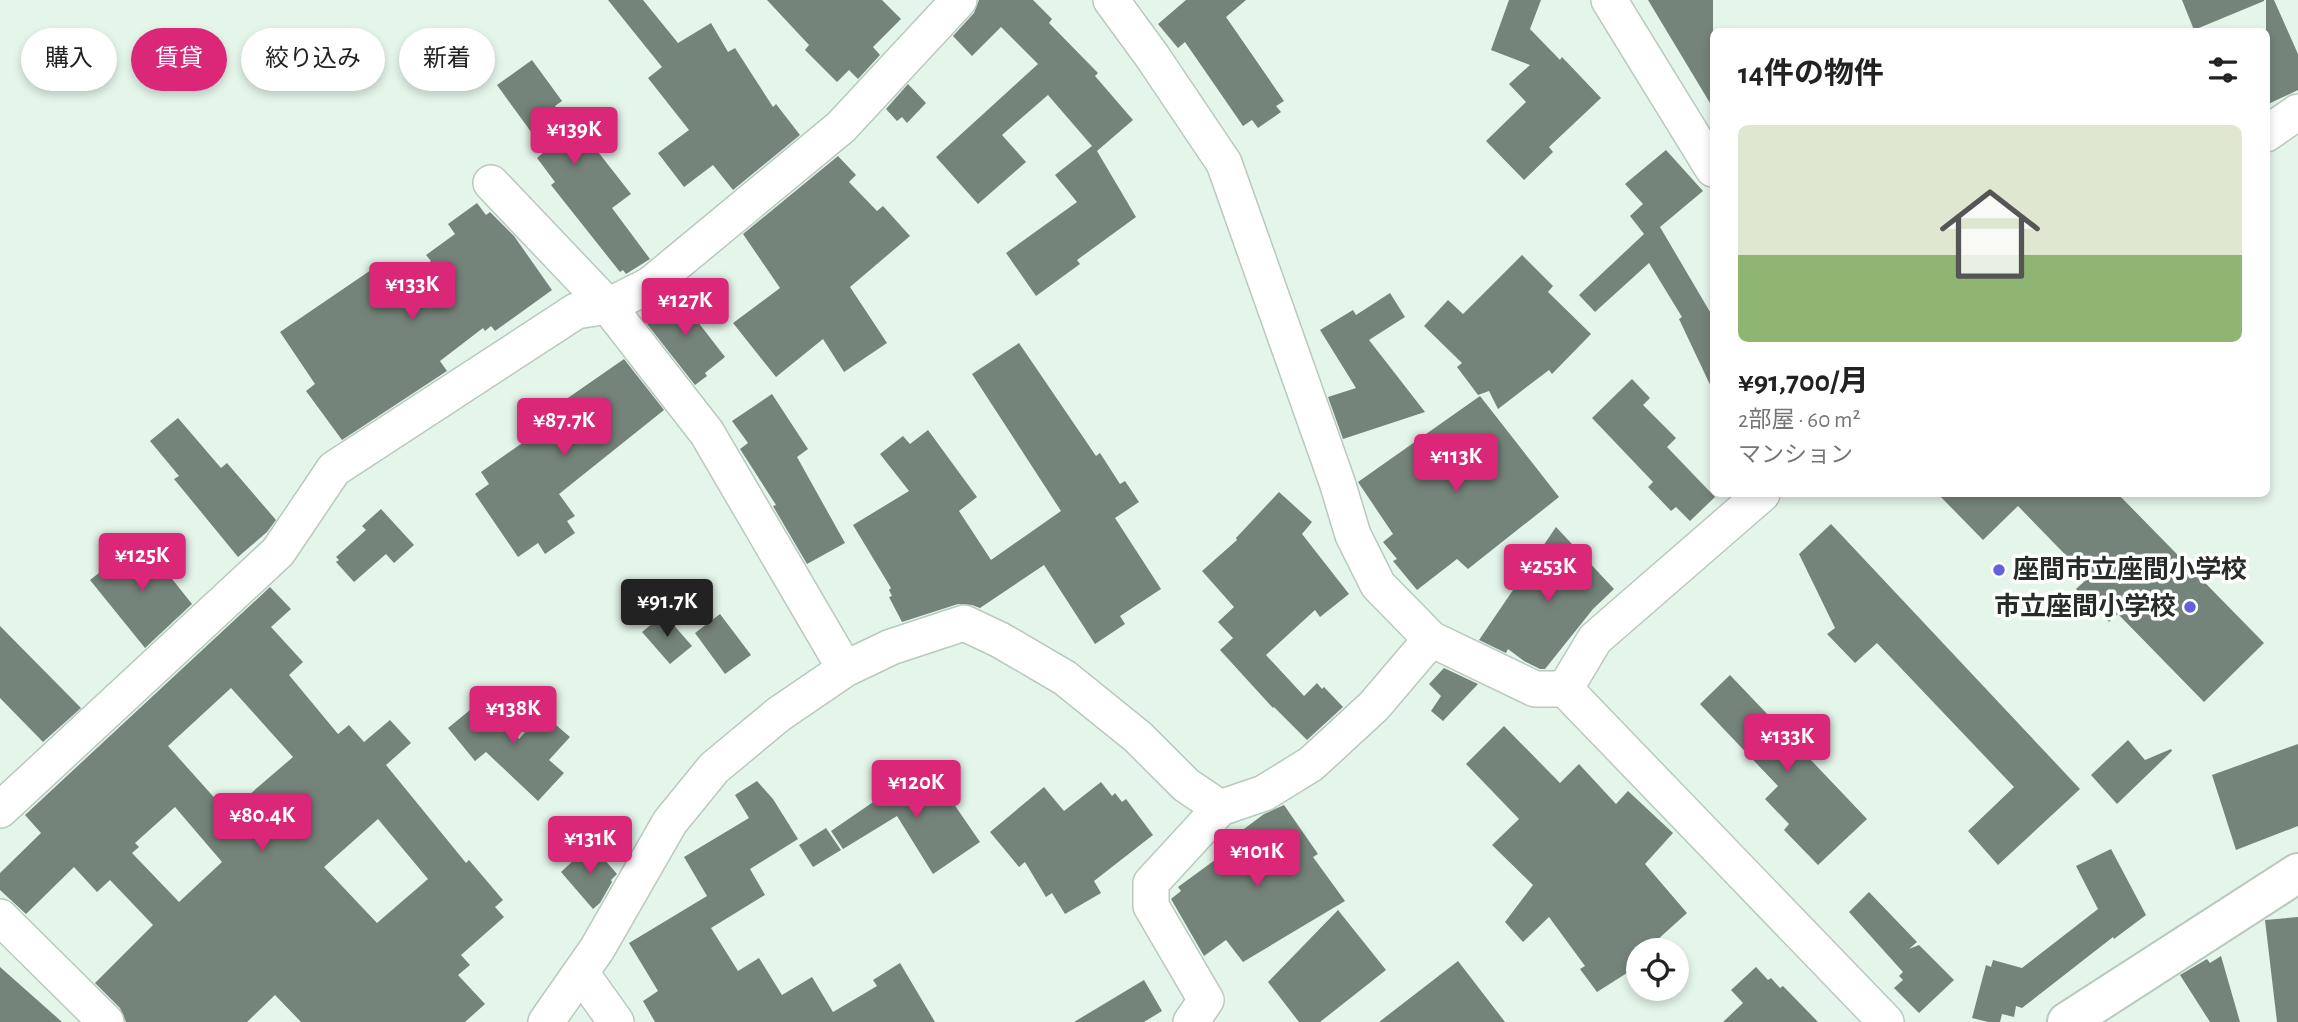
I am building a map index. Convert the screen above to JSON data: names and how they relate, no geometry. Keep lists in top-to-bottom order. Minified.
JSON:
{"places":["座間市立座間小学校","市立座間小学校"],"page":{"chip":["購入","賃貸","絞り込み","新着"],"heading":"14件の物件","price":["¥139K","¥133K","¥127K","¥87.7K","¥113K","¥125K","¥253K","¥91.7K","¥138K","¥133K","¥120K","¥80.4K","¥131K","¥101K"],"list":[{"name":"¥91,700/月","note":"2部屋 · 60 m² · マンション"}]}}
